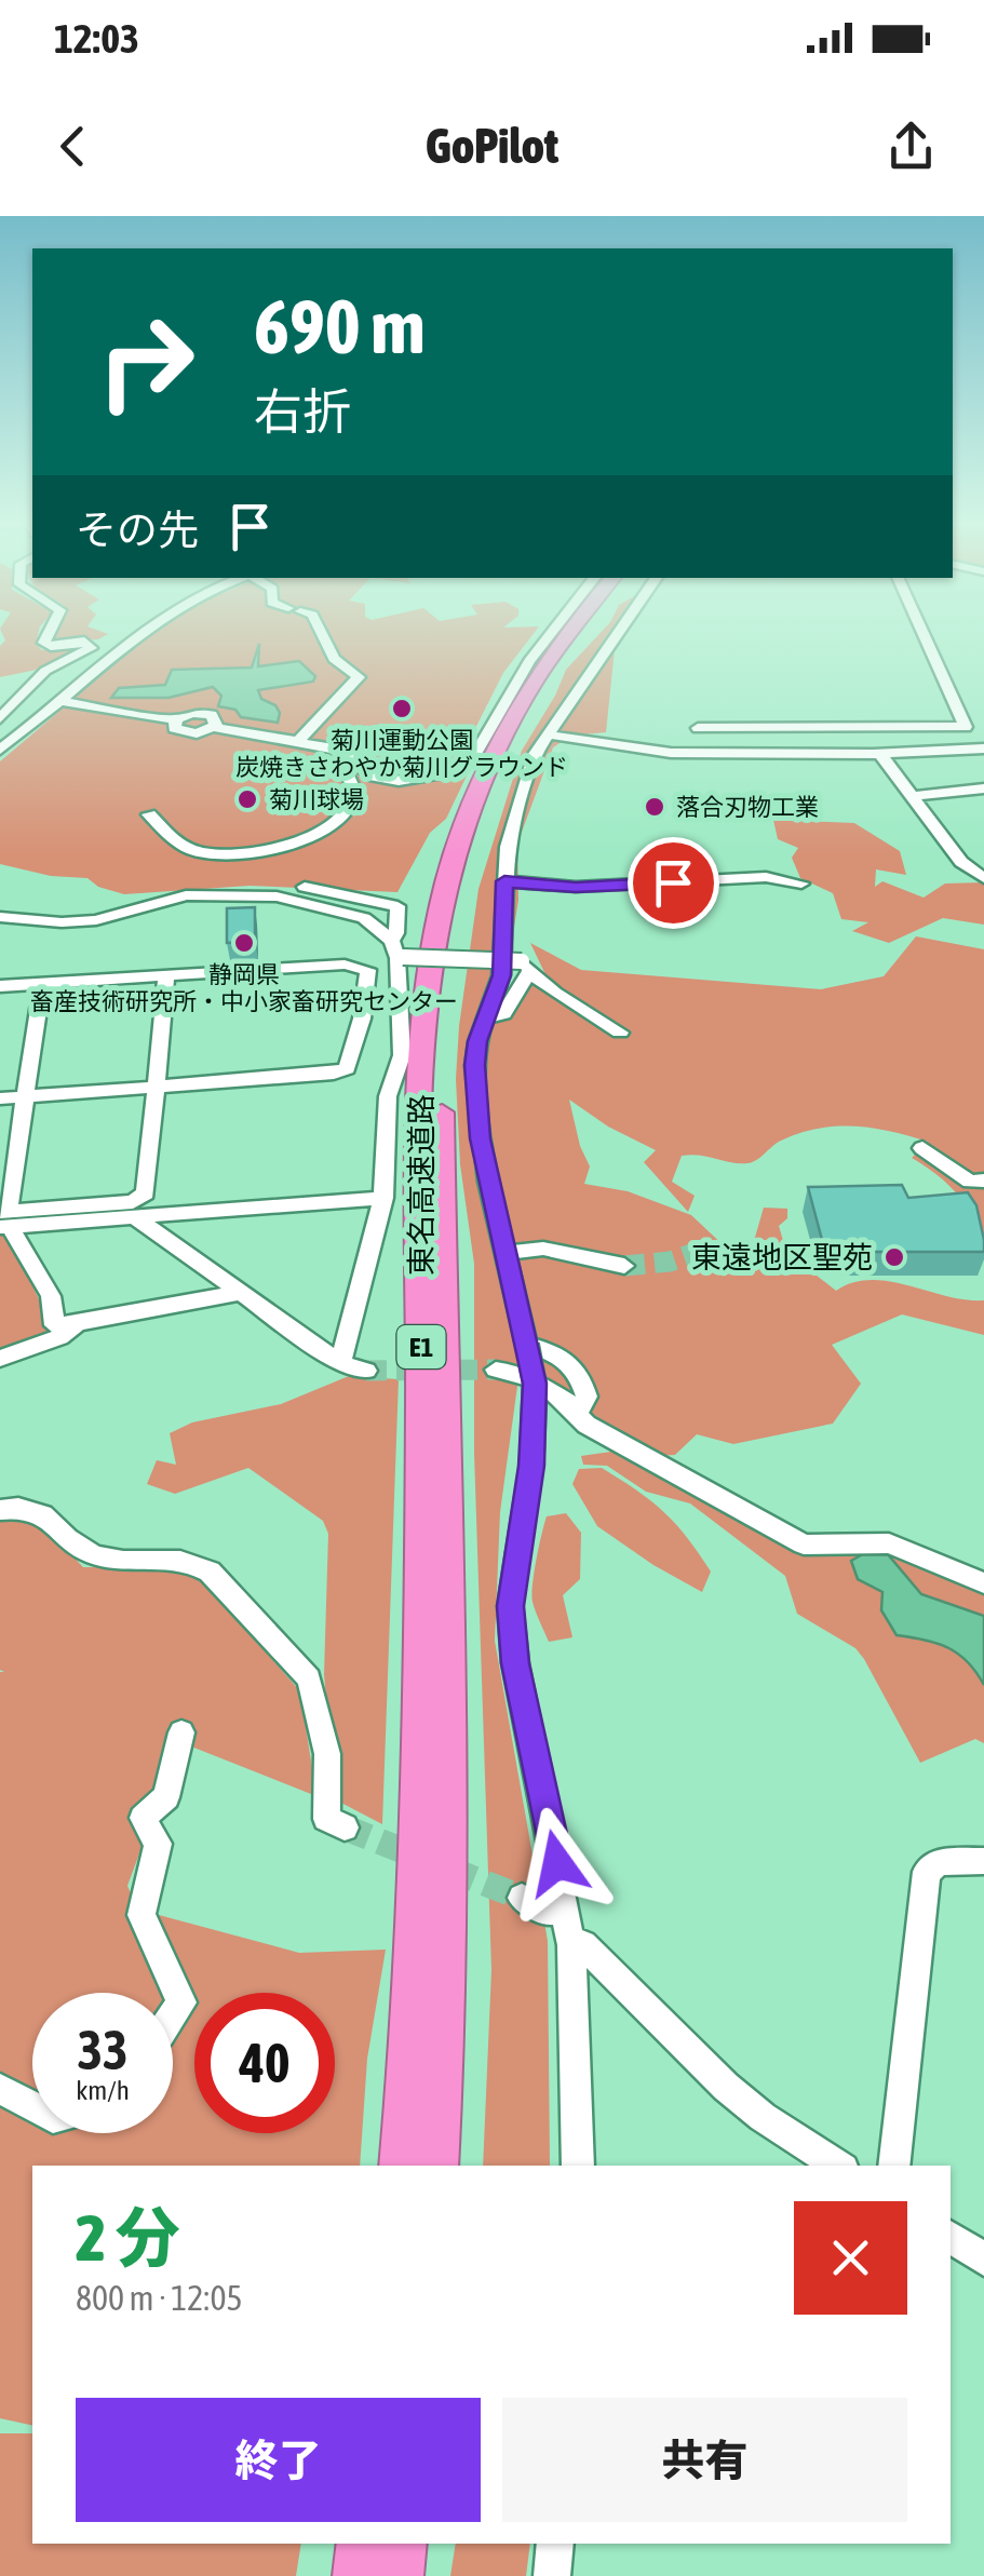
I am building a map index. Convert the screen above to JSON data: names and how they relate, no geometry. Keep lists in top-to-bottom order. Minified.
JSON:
{"streets":{"highway":["東名高速道路","E1"]},"places":["菊川運動公園 炭焼きさわやか菊川グラウンド","菊川球場","落合刃物工業","静岡県 畜産技術研究所・中小家畜研究センター","東遠地区聖苑"],"page":{"status":"12:03","header":"GoPilot","turn":["690 m","右折"],"then":"その先","speed":"33 km/h","limit":"40","heading":["2 分","800 m · 12:05"],"buttons":["終了","共有"]}}
